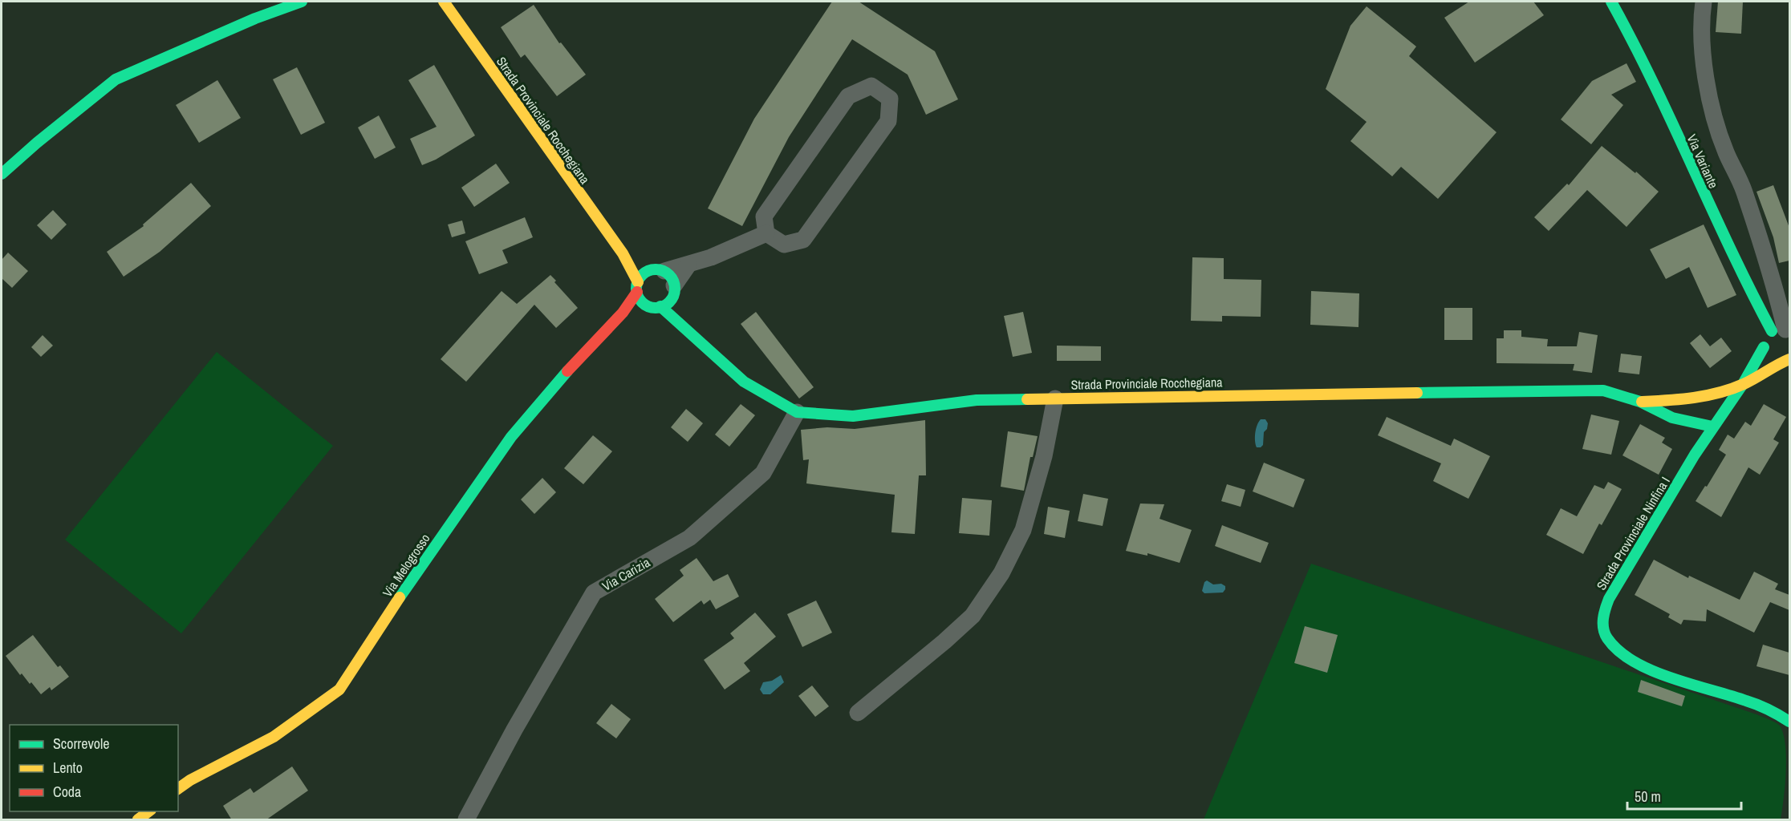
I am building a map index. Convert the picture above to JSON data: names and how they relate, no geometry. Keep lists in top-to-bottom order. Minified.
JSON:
{"streets":{"main road":["Strada Provinciale Rocchegiana","Via Variante","Strada Provinciale Ninfina I","Via Melogrosso"],"street":["Via Carizia"]},"crossings":[["Strada Provinciale Rocchegiana","Strada Provinciale Ninfina I"],["Strada Provinciale Rocchegiana","Via Melogrosso"],["Strada Provinciale Rocchegiana","Via Carizia"],["Via Variante","Strada Provinciale Ninfina I"]],"legend":["Scorrevole","Lento","Coda"],"scale_bar":"50 m"}
